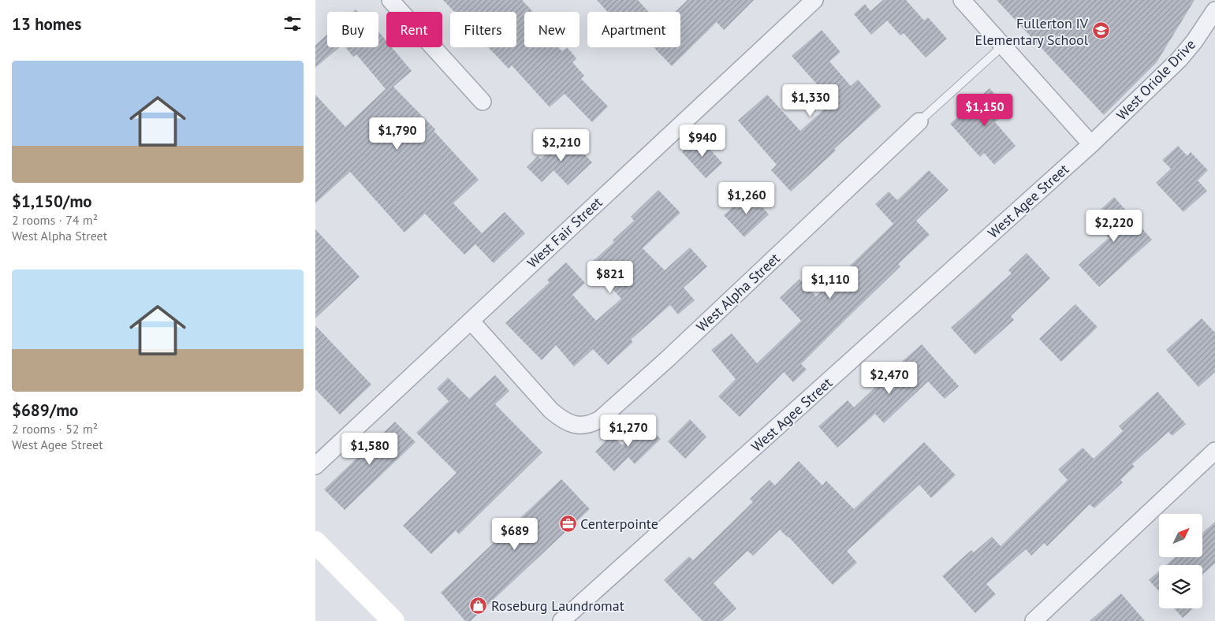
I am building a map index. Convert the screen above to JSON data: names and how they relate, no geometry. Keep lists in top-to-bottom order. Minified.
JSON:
{"streets":{"street":["West Oriole Drive","West Agee Street","West Fair Street","West Alpha Street"]},"crossings":[["West Oriole Drive","West Agee Street"],["West Fair Street","West Alpha Street"]],"places":{"school or university":["Fullerton IV Elementary School"],"office":["Centerpointe"],"shop":["Roseburg Laundromat"]},"north":"top right","page":{"heading":"13 homes","chip":["Buy","Rent","Filters","New","Apartment"],"list":[{"name":"$1,150/mo","note":"2 rooms · 74 m² · West Alpha Street"},{"name":"$689/mo","note":"2 rooms · 52 m² · West Agee Street"}],"price":["$1,330","$1,150","$1,790","$940","$2,210","$1,260","$2,220","$821","$1,110","$2,470","$1,270","$1,580","$689"]}}
